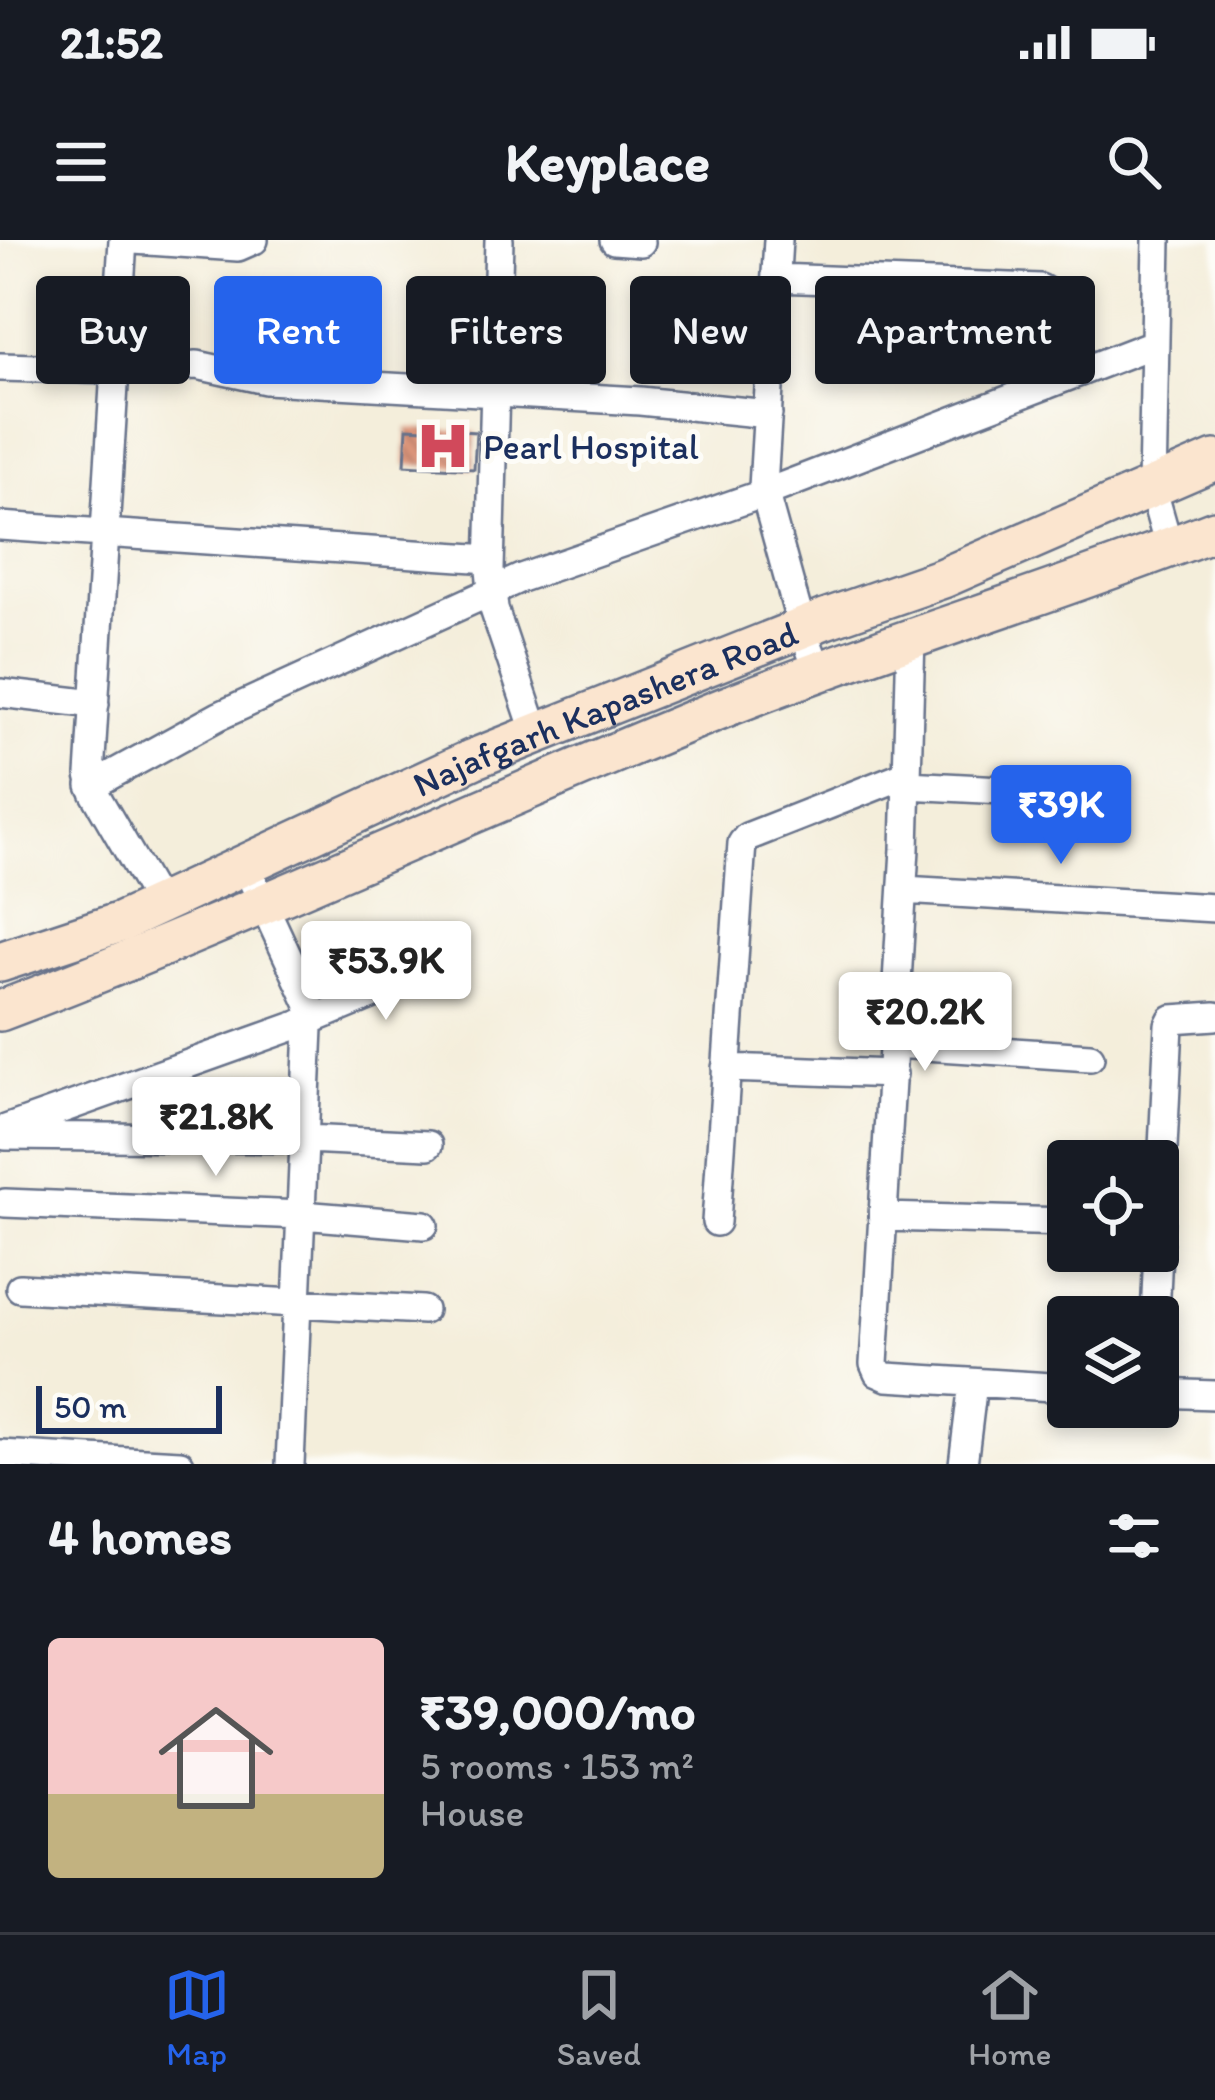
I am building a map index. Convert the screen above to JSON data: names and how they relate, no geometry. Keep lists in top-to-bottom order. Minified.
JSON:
{"streets":{"main road":["Najafgarh Kapashera Road"]},"places":{"hospital":["Pearl Hospital"]},"scale_bar":"50 m","page":{"status":"21:52","header":"Keyplace","chip":["Buy","Rent","Filters","New","Apartment"],"price":["₹39K","₹53.9K","₹20.2K","₹21.8K"],"scale":"50 m","heading":"4 homes","list":[{"name":"₹39,000/mo","note":"5 rooms · 153 m² · House"}],"tabs":["Map","Saved","Home"]}}
